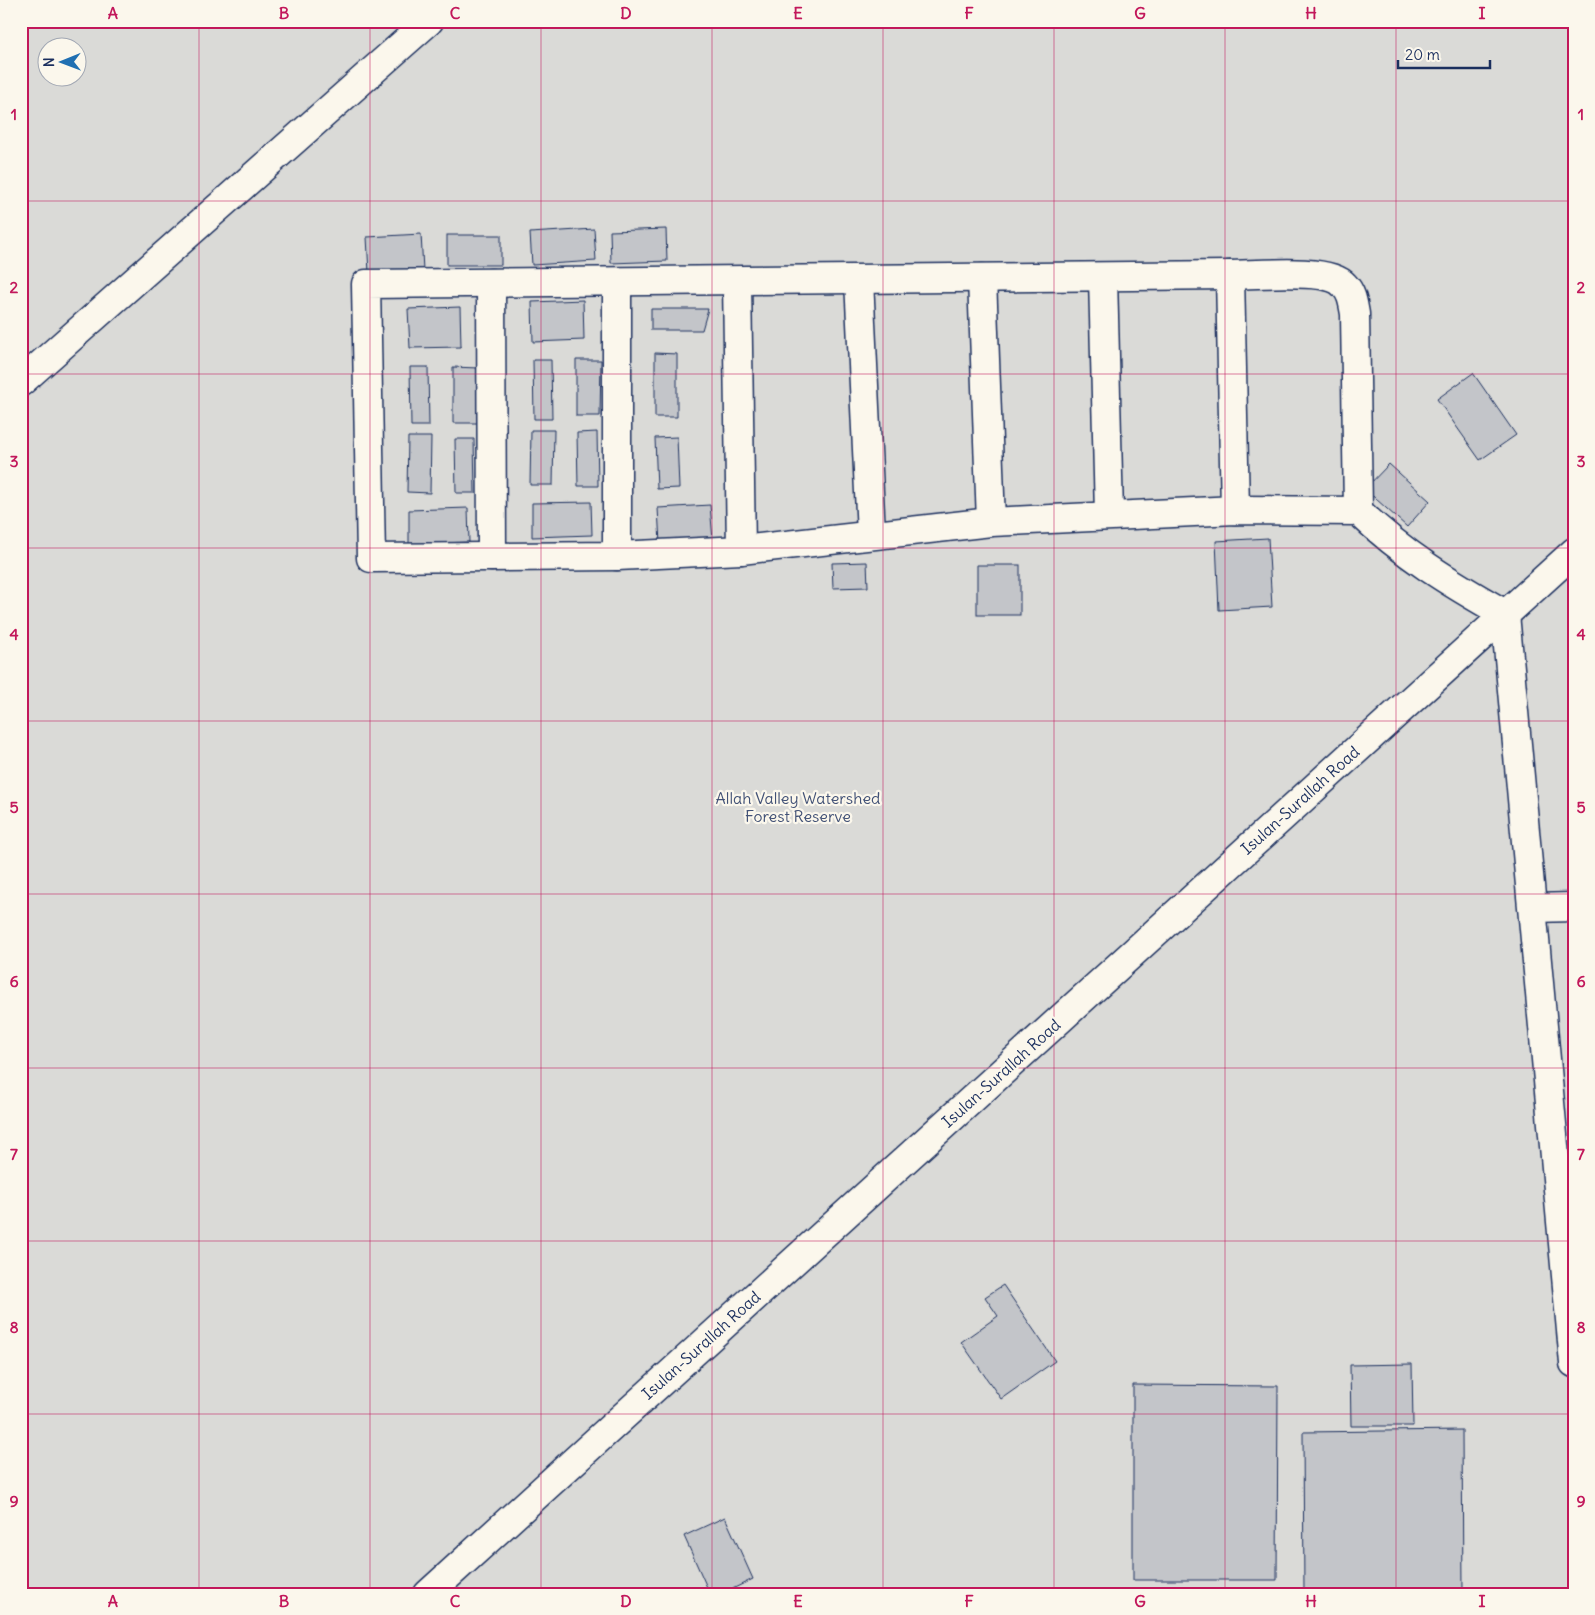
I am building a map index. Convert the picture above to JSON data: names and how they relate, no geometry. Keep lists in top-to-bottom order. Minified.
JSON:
{"streets":{"main road":["Isulan-Surallah Road"]},"parks":["Allah Valley Watershed Forest Reserve"],"scale_bar":"20 m","north":"left","grid":{"columns":["A","B","C","D","E","F","G","H","I"],"rows":["1","2","3","4","5","6","7","8","9"]}}
